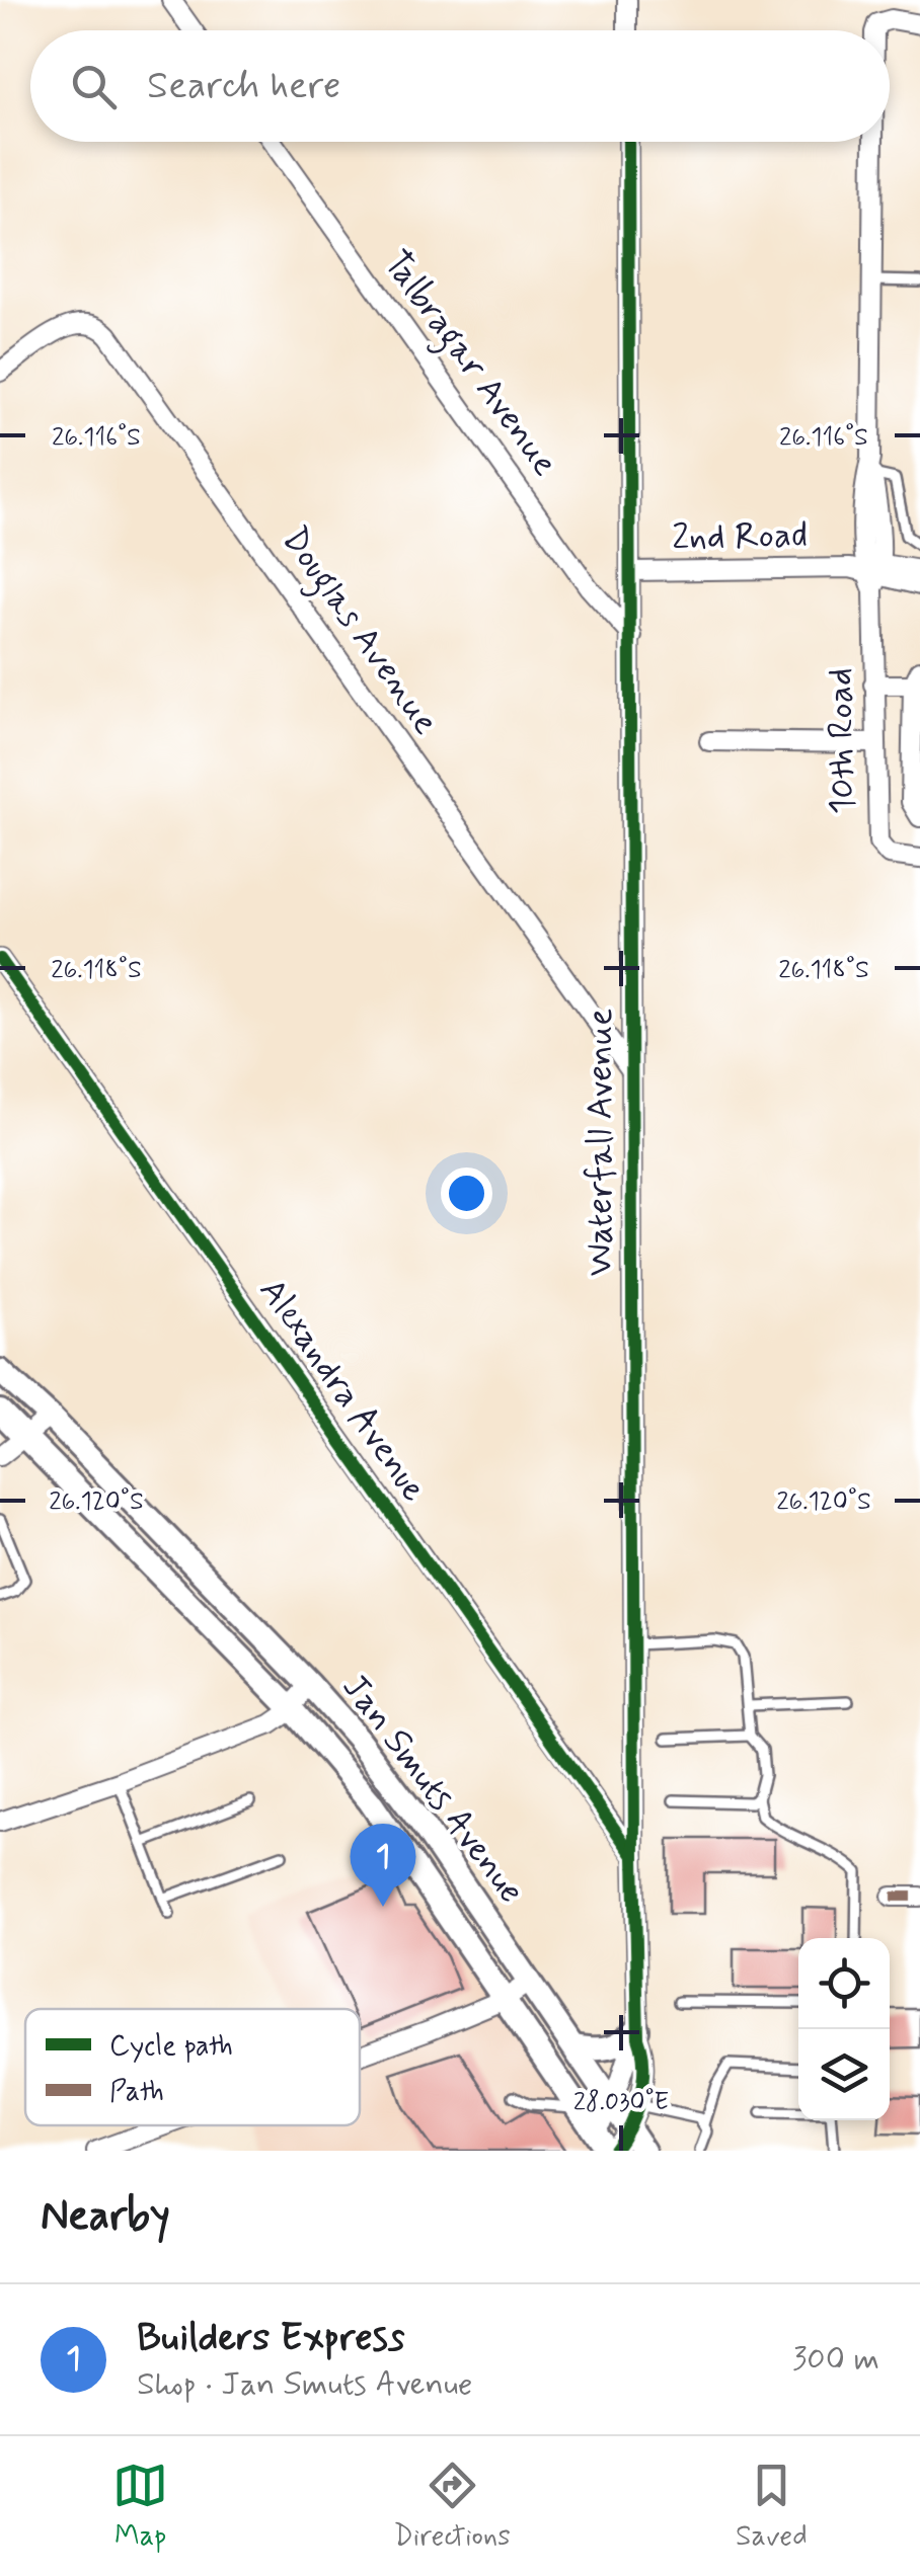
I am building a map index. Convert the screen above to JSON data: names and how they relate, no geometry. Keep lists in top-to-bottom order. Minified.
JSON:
{"streets":{"main road":["Jan Smuts Avenue"],"street":["Talbragar Avenue","2nd Road","Douglas Avenue","10th Road","Waterfall Avenue","Alexandra Avenue"]},"crossings":[["Talbragar Avenue","Waterfall Avenue"],["2nd Road","10th Road"],["2nd Road","Waterfall Avenue"],["Douglas Avenue","Waterfall Avenue"],["Waterfall Avenue","Alexandra Avenue"],["Waterfall Avenue","Jan Smuts Avenue"]],"legend":["Cycle path","Path"],"page":{"search":"Search here","pins":"1","heading":"Nearby","list":[{"mark":"1","name":"Builders Express","note":"Shop · Jan Smuts Avenue","value":"300 m"}],"nav":["Map","Directions","Saved"]},"coordinates":["26.116°S","26.118°S","26.120°S","28.030°E"]}
